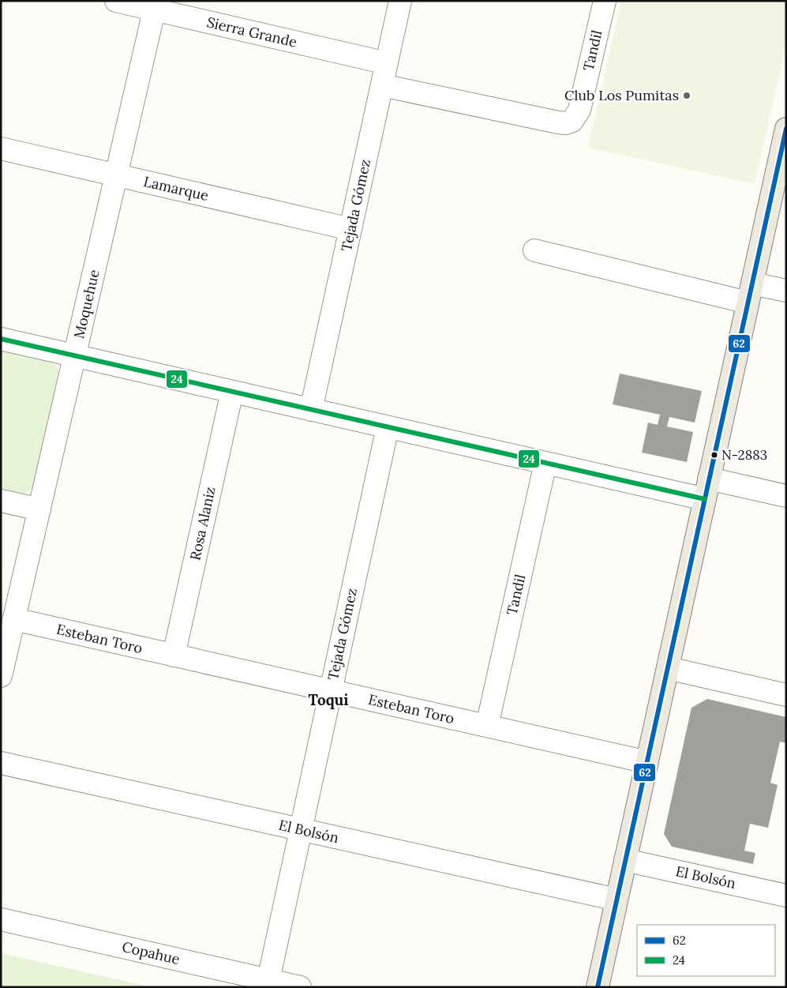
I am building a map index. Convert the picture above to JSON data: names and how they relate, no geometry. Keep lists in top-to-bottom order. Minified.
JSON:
{"streets":{"street":["Sierra Grande","Tandil","Lamarque","Tejada Gómez","Moquehue","Rosa Alaniz","Esteban Toro","El Bolsón","Copahue"]},"crossings":[["Sierra Grande","Tejada Gómez"],["Sierra Grande","Moquehue"],["Tandil","Tejada Gómez"],["Tandil","Esteban Toro"],["Lamarque","Tejada Gómez"],["Lamarque","Moquehue"],["Tejada Gómez","Esteban Toro"],["Tejada Gómez","El Bolsón"],["Tejada Gómez","Copahue"],["Moquehue","Esteban Toro"],["Rosa Alaniz","Esteban Toro"]],"districts":["Toqui"],"places":["Club Los Pumitas","N-2883"],"lines":["transit line 62","transit line 24"],"legend":["62","24"]}
